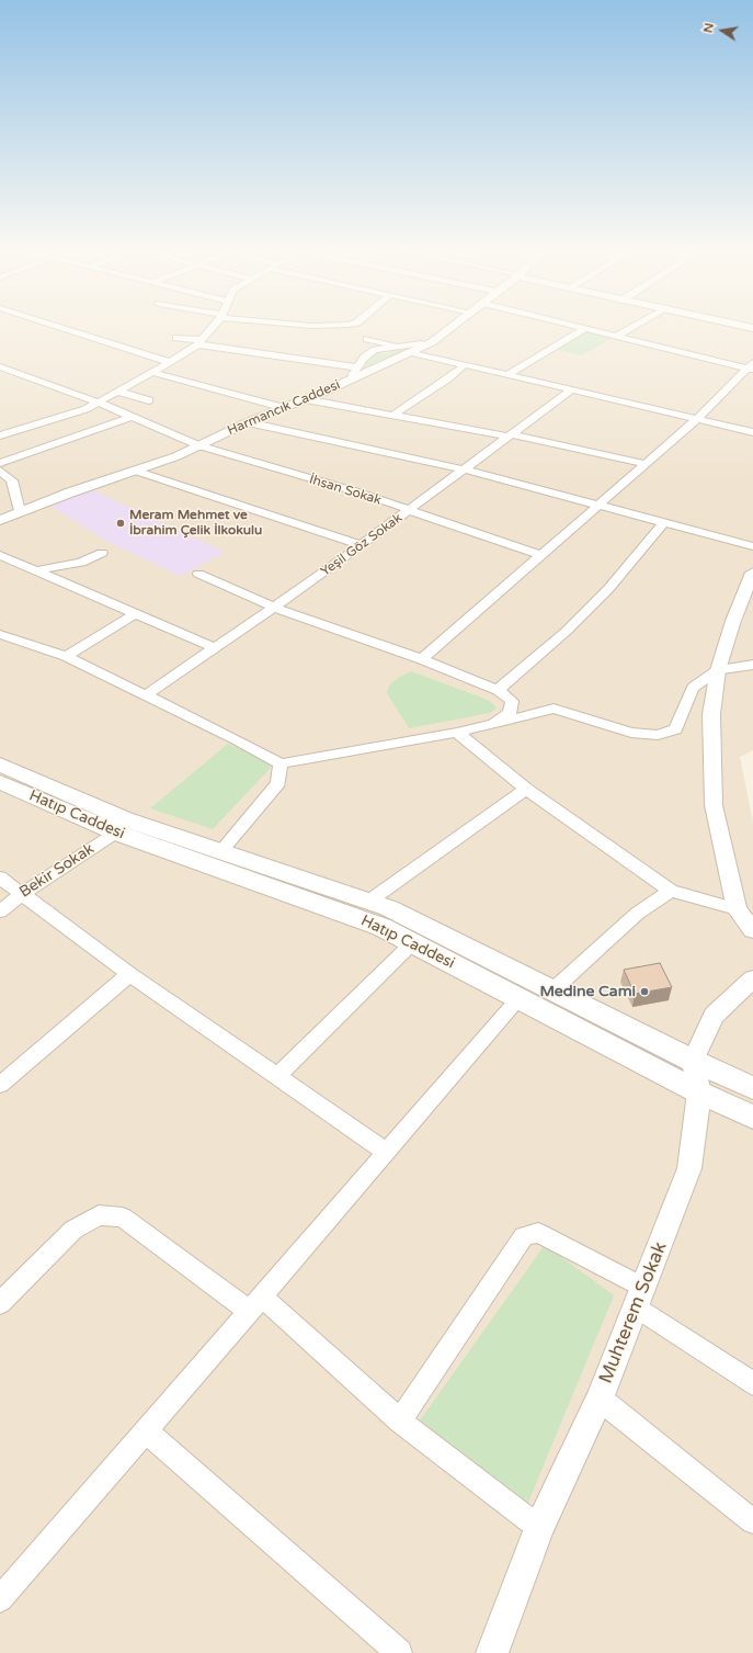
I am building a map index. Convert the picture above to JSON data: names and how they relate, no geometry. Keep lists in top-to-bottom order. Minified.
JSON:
{"streets":{"main road":["Hatıp Caddesi"],"street":["Harmancık Caddesi","İhsan Sokak","Yeşil Göz Sokak","Bekir Sokak","Muhterem Sokak"]},"crossings":[["Harmancık Caddesi","İhsan Sokak"],["İhsan Sokak","Yeşil Göz Sokak"],["Hatıp Caddesi","Bekir Sokak"],["Hatıp Caddesi","Muhterem Sokak"]],"places":["Meram Mehmet ve İbrahim Çelik İlkokulu","Medine Cami"],"north":"left"}
